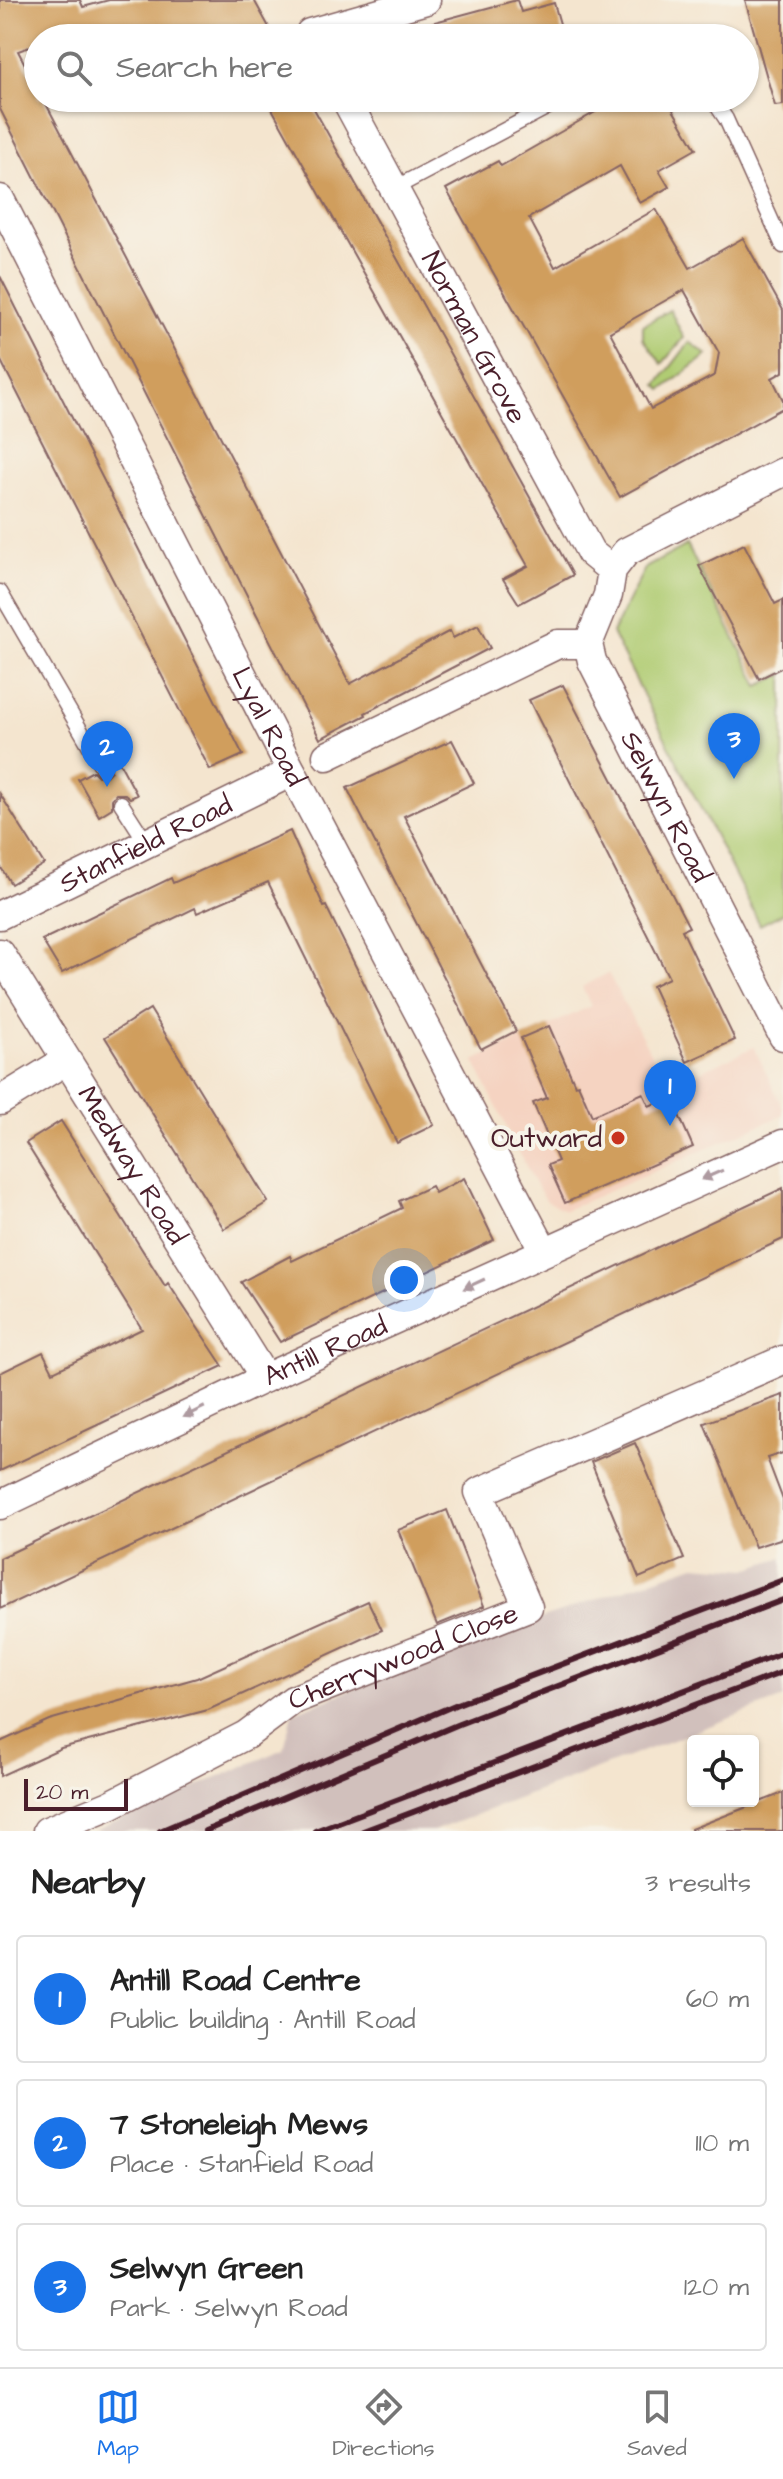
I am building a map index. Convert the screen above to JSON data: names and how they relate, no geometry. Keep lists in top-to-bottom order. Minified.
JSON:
{"streets":{"street":["Norman Grove","Lyal Road","Selwyn Road","Stanfield Road","Medway Road","Antill Road","Cherrywood Close"]},"crossings":[["Lyal Road","Stanfield Road"],["Lyal Road","Antill Road"],["Medway Road","Antill Road"]],"one_way":["Antill Road"],"places":["Outward"],"scale_bar":"20 m","page":{"search":"Search here","pins":["3","2","1"],"scale":"20 m","heading":["Nearby","3 results"],"list":[{"mark":"1","name":"Antill Road Centre","note":"Public building · Antill Road","value":"60 m"},{"mark":"2","name":"7 Stoneleigh Mews","note":"Place · Stanfield Road","value":"110 m"},{"mark":"3","name":"Selwyn Green","note":"Park · Selwyn Road","value":"120 m"}],"nav":["Map","Directions","Saved"]}}
